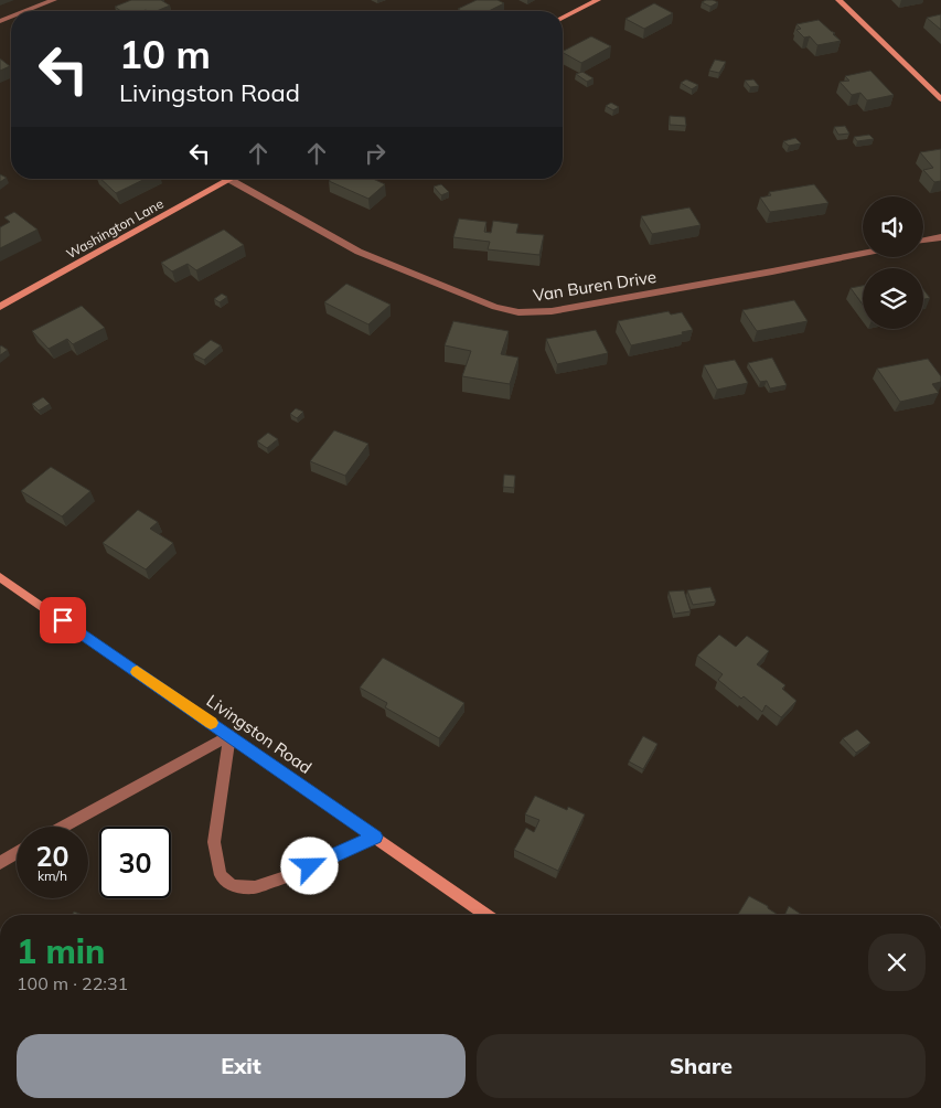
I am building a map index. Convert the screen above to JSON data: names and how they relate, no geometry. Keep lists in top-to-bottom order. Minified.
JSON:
{"streets":{"main road":["Washington Lane","Livingston Road"],"street":["Van Buren Drive"]},"crossings":[["Washington Lane","Van Buren Drive"]],"page":{"turn":["10 m","Livingston Road"],"speed":"20 km/h","limit":"30","heading":["1 min","100 m · 22:31"],"buttons":["Exit","Share"]}}
